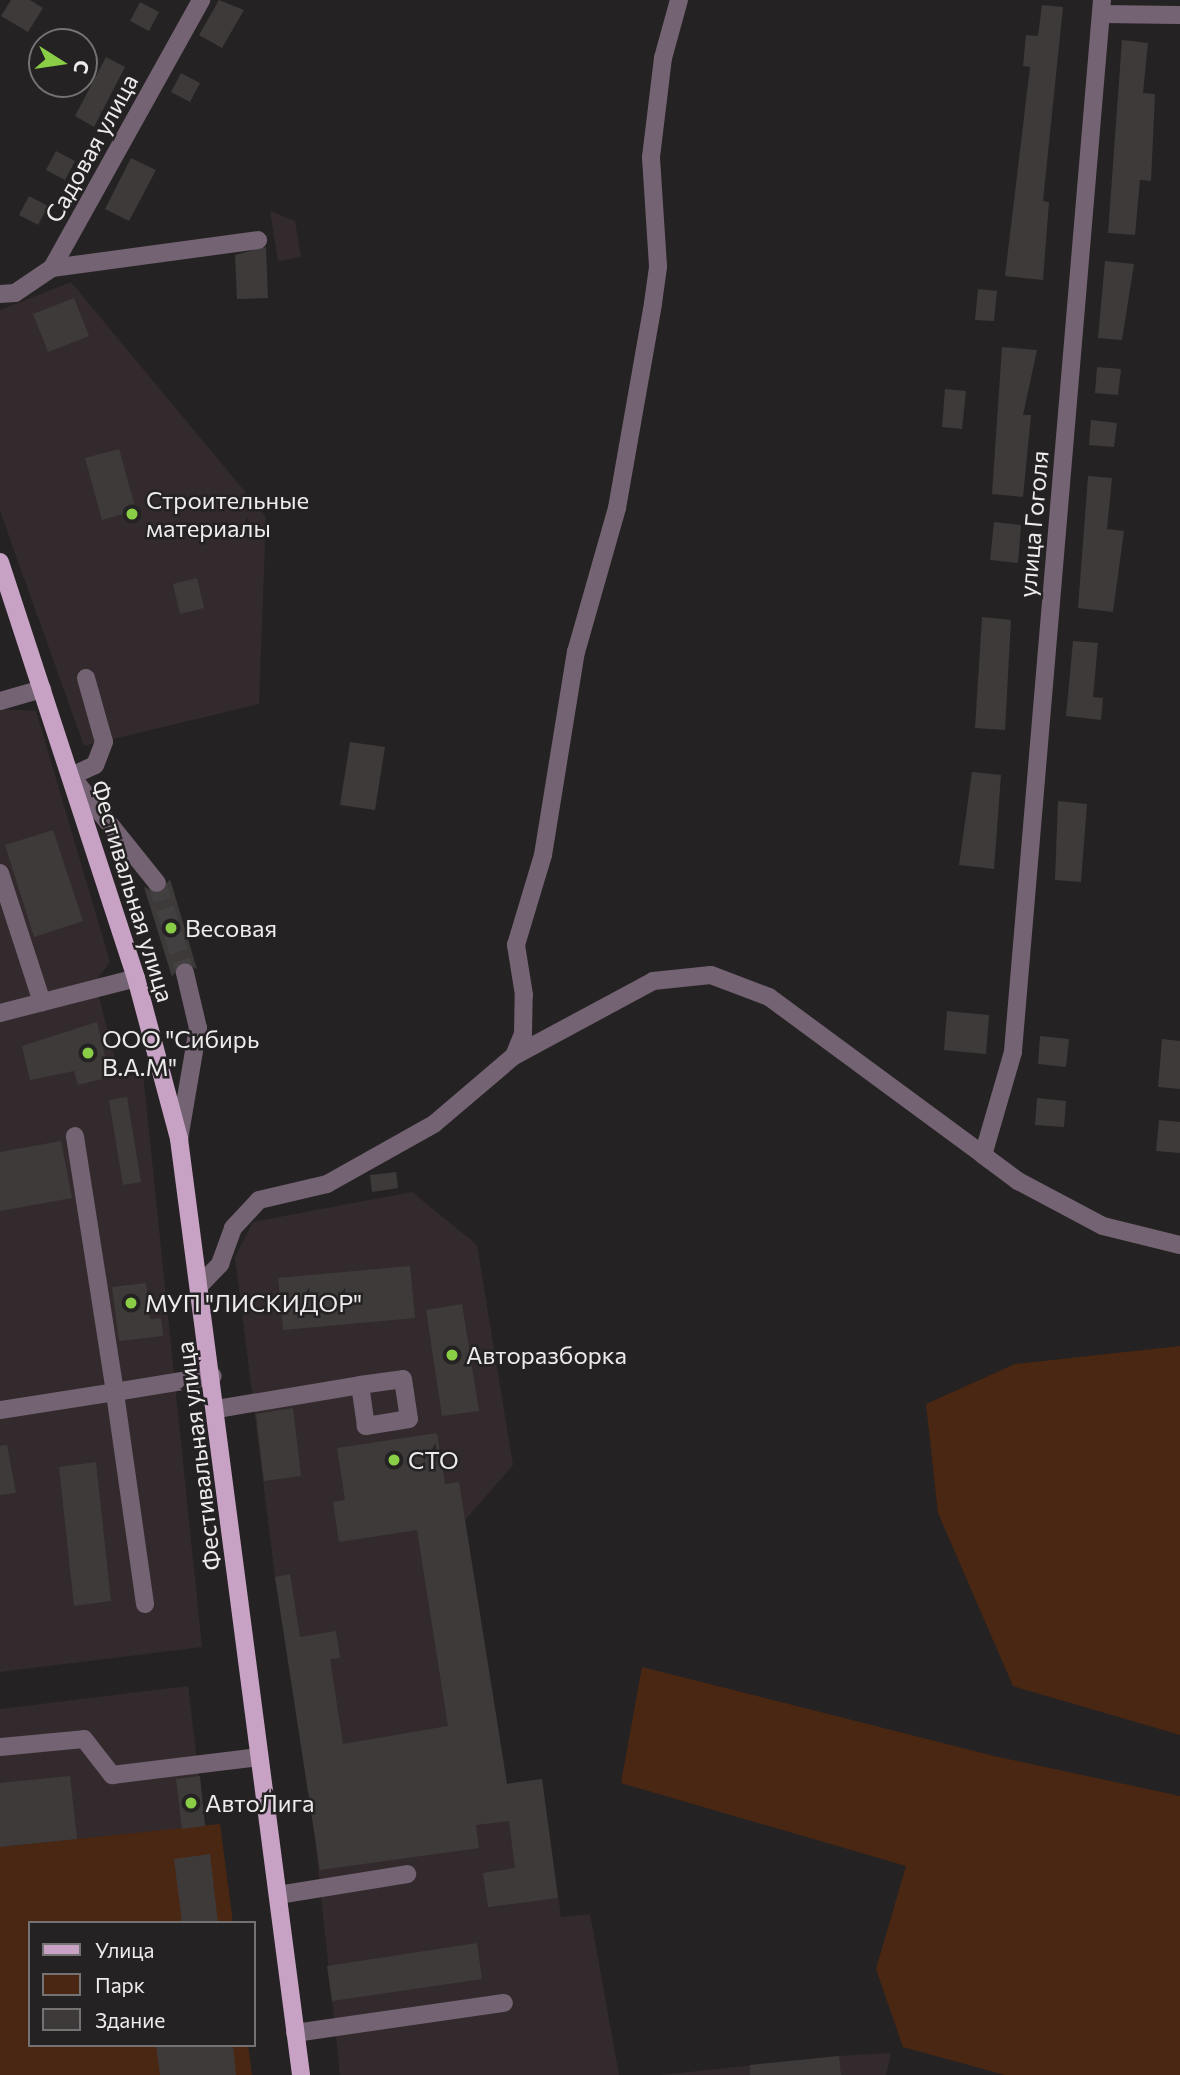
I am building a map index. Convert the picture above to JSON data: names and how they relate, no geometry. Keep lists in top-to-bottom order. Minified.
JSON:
{"streets":{"main road":["Фестивальная улица"],"street":["Садовая улица","улица Гоголя"]},"places":["Строительные материалы","Весовая","ООО \"Сибирь В.А.М\"","МУП \"ЛИСКИДОР\"","Авторазборка","СТО","АвтоЛига"],"legend":["Улица","Парк","Здание"],"north":"right"}
